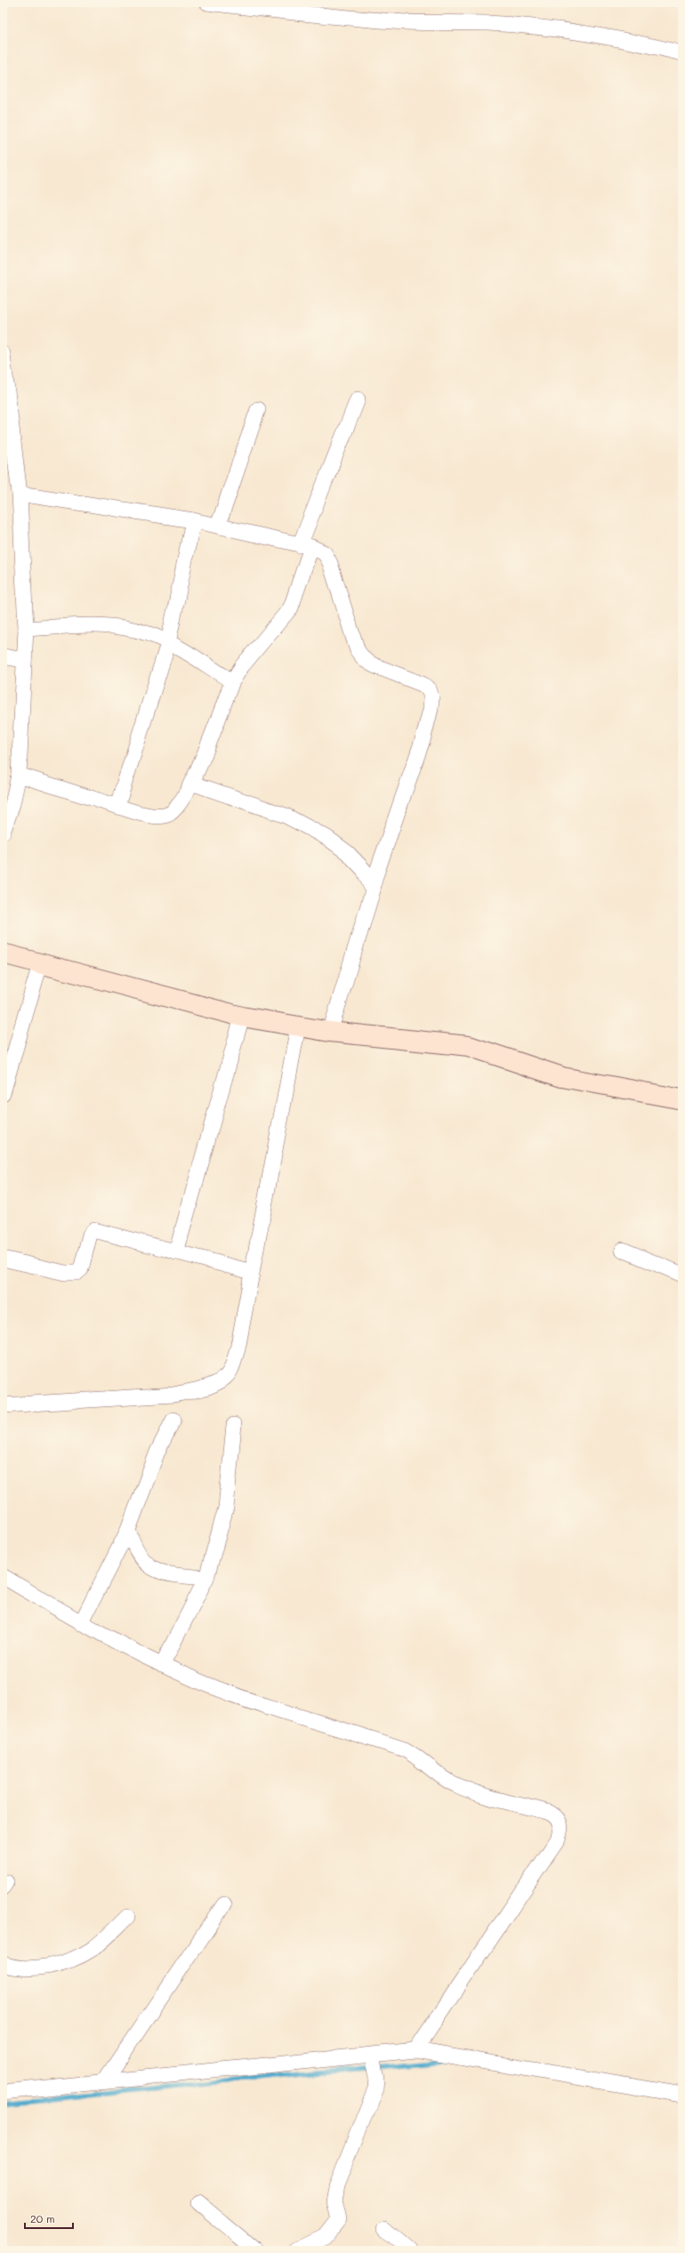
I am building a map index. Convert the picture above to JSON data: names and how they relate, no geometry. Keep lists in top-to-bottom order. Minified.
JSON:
{"scale_bar":"20 m"}
